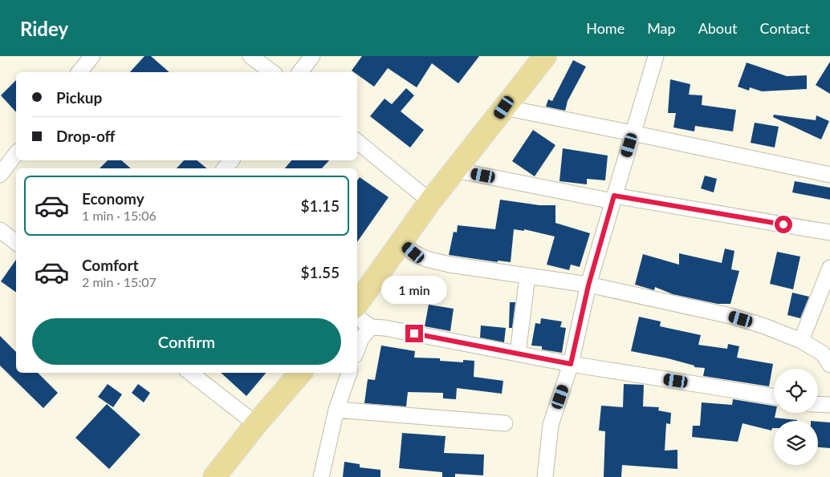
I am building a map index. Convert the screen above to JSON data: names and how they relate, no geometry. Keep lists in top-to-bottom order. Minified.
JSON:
{"page":{"header":"Ridey","nav":["Home","Map","About","Contact"],"banner":["Pickup","Drop-off"],"list":[{"name":"Economy","note":"1 min · 15:06","value":"$1.15"},{"name":"Comfort","note":"2 min · 15:07","value":"$1.55"}],"bubble":"1 min","buttons":"Confirm"}}
